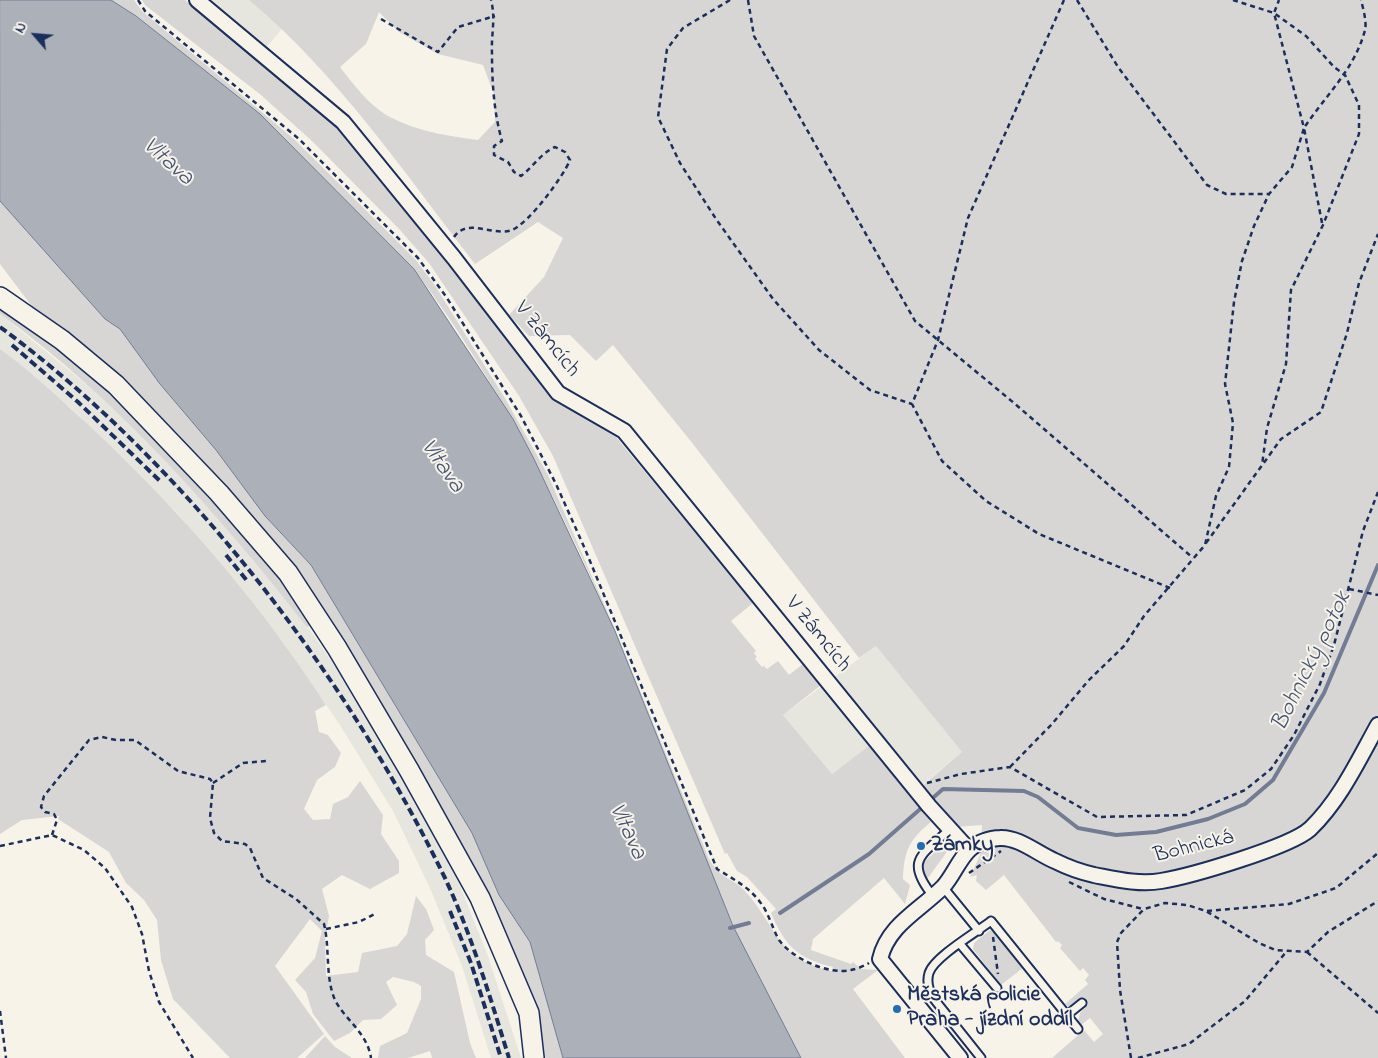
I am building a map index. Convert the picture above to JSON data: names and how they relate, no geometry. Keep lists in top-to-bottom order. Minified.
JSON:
{"streets":{"street":["V Zámcích","Bohnická"]},"crossings":[["V Zámcích","Bohnická"]],"water":["Vltava","Bohnický potok"],"places":["Zámky","Městská policie Praha - jízdní oddíl"],"north":"top left"}
